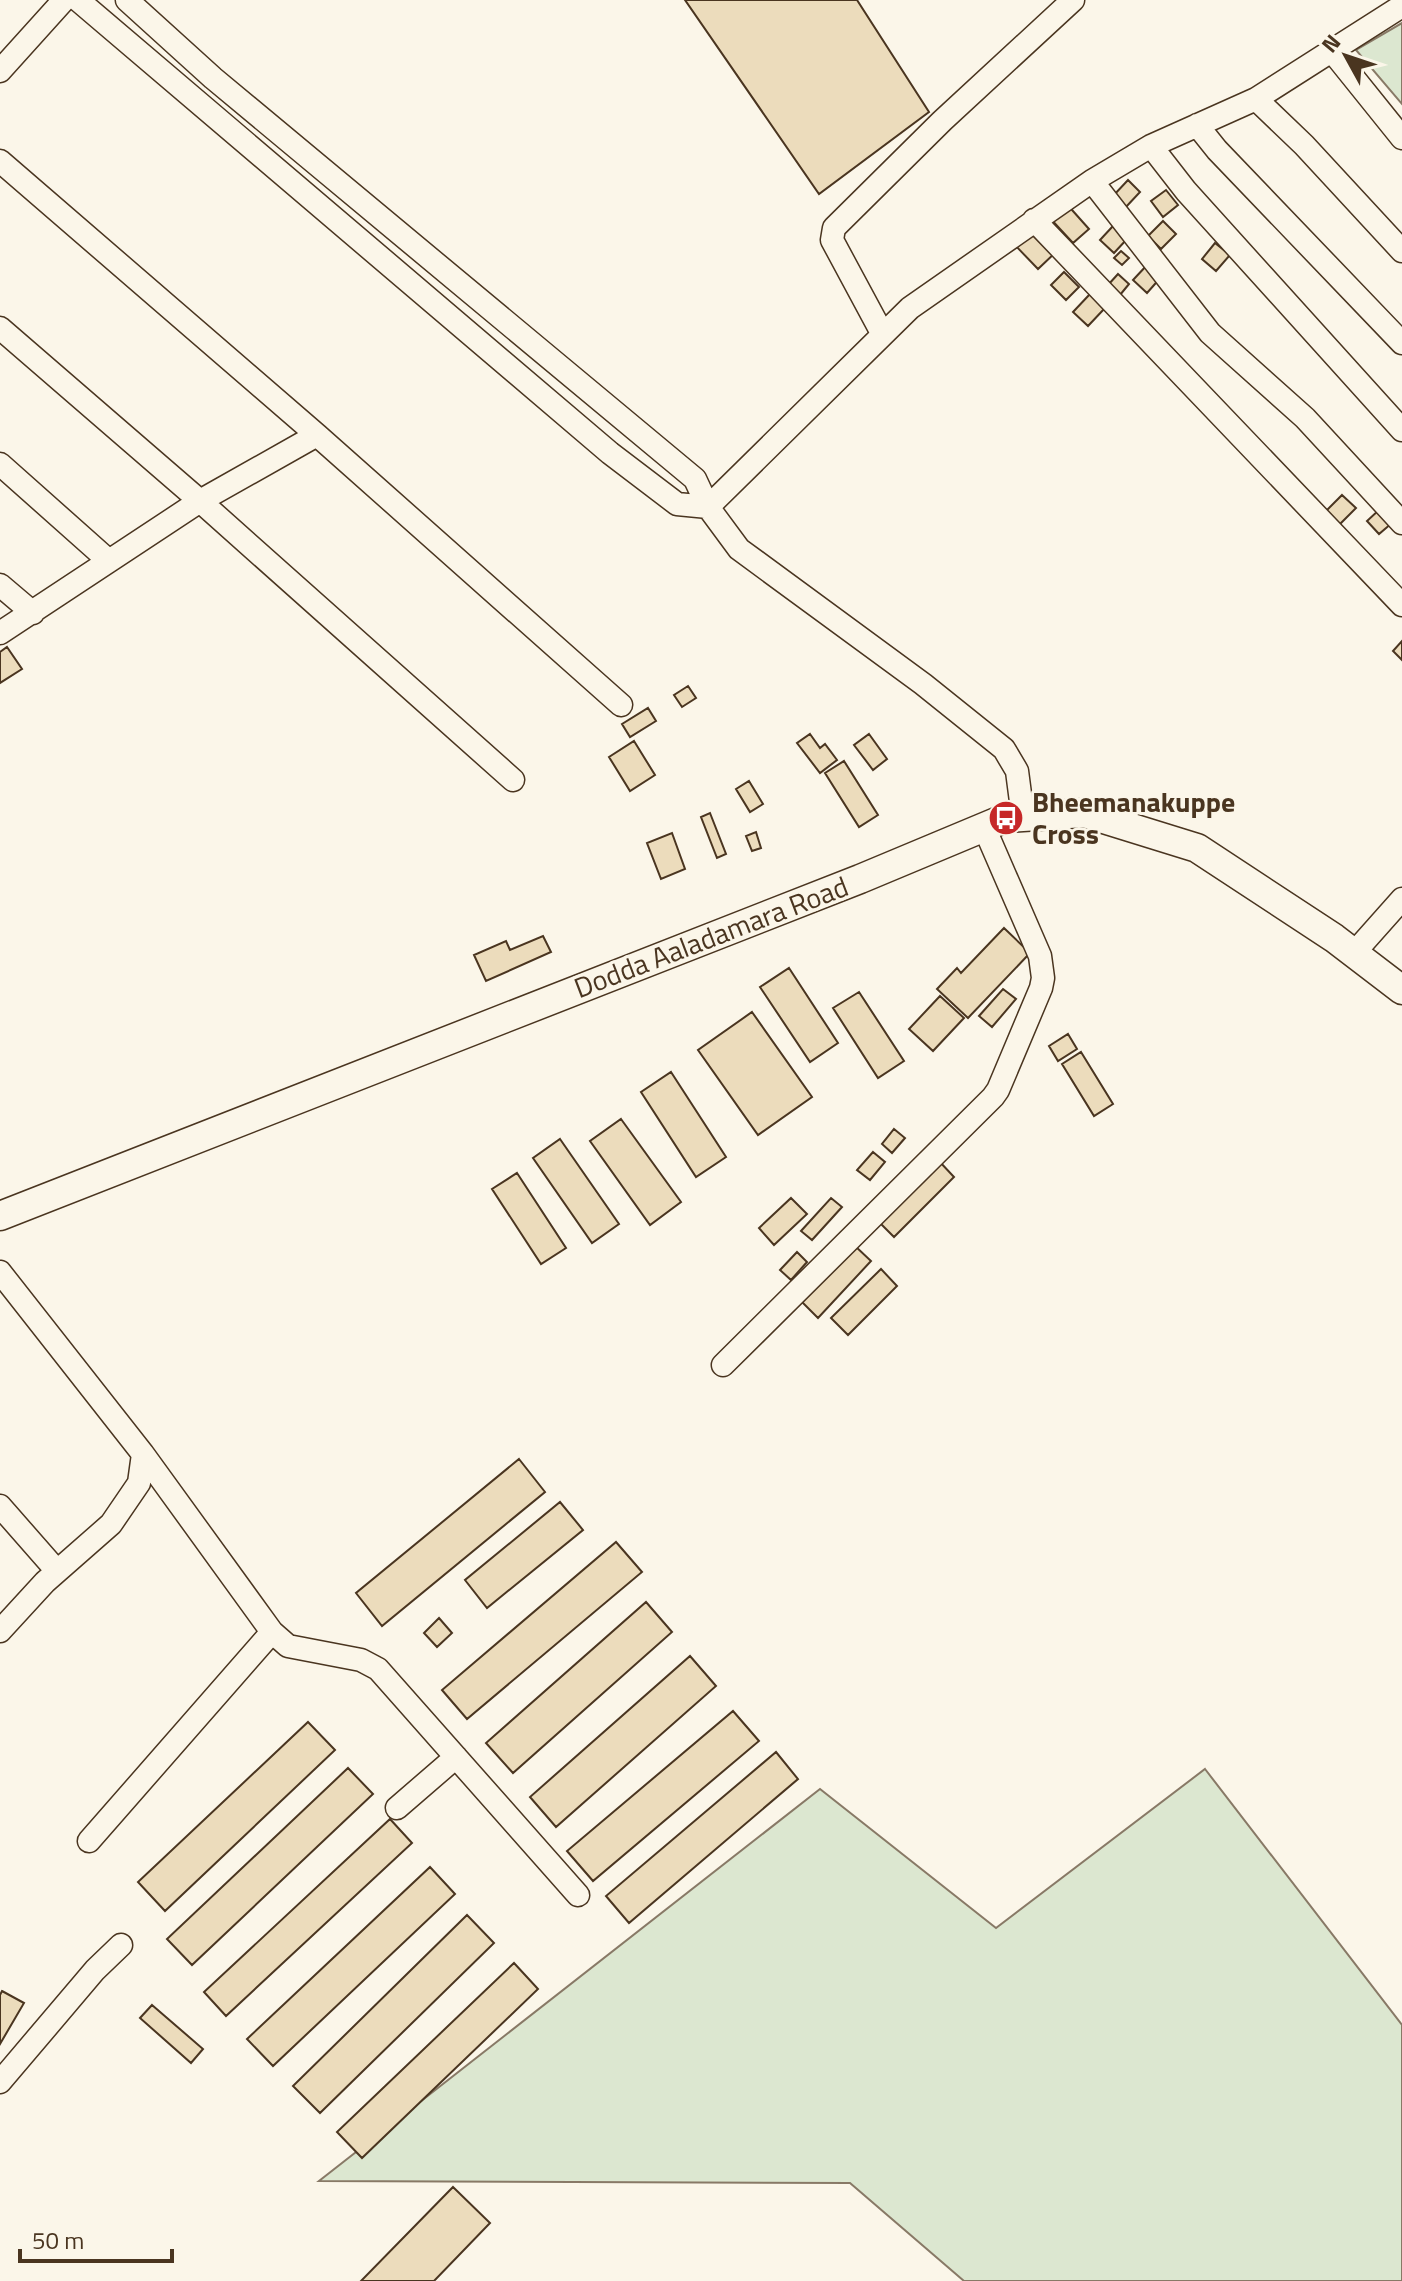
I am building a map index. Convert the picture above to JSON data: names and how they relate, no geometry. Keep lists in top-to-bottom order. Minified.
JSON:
{"streets":{"main road":["Dodda Aaladamara Road"]},"places":{"bus stop":["Bheemanakuppe Cross"]},"scale_bar":"50 m","north":"top left"}
